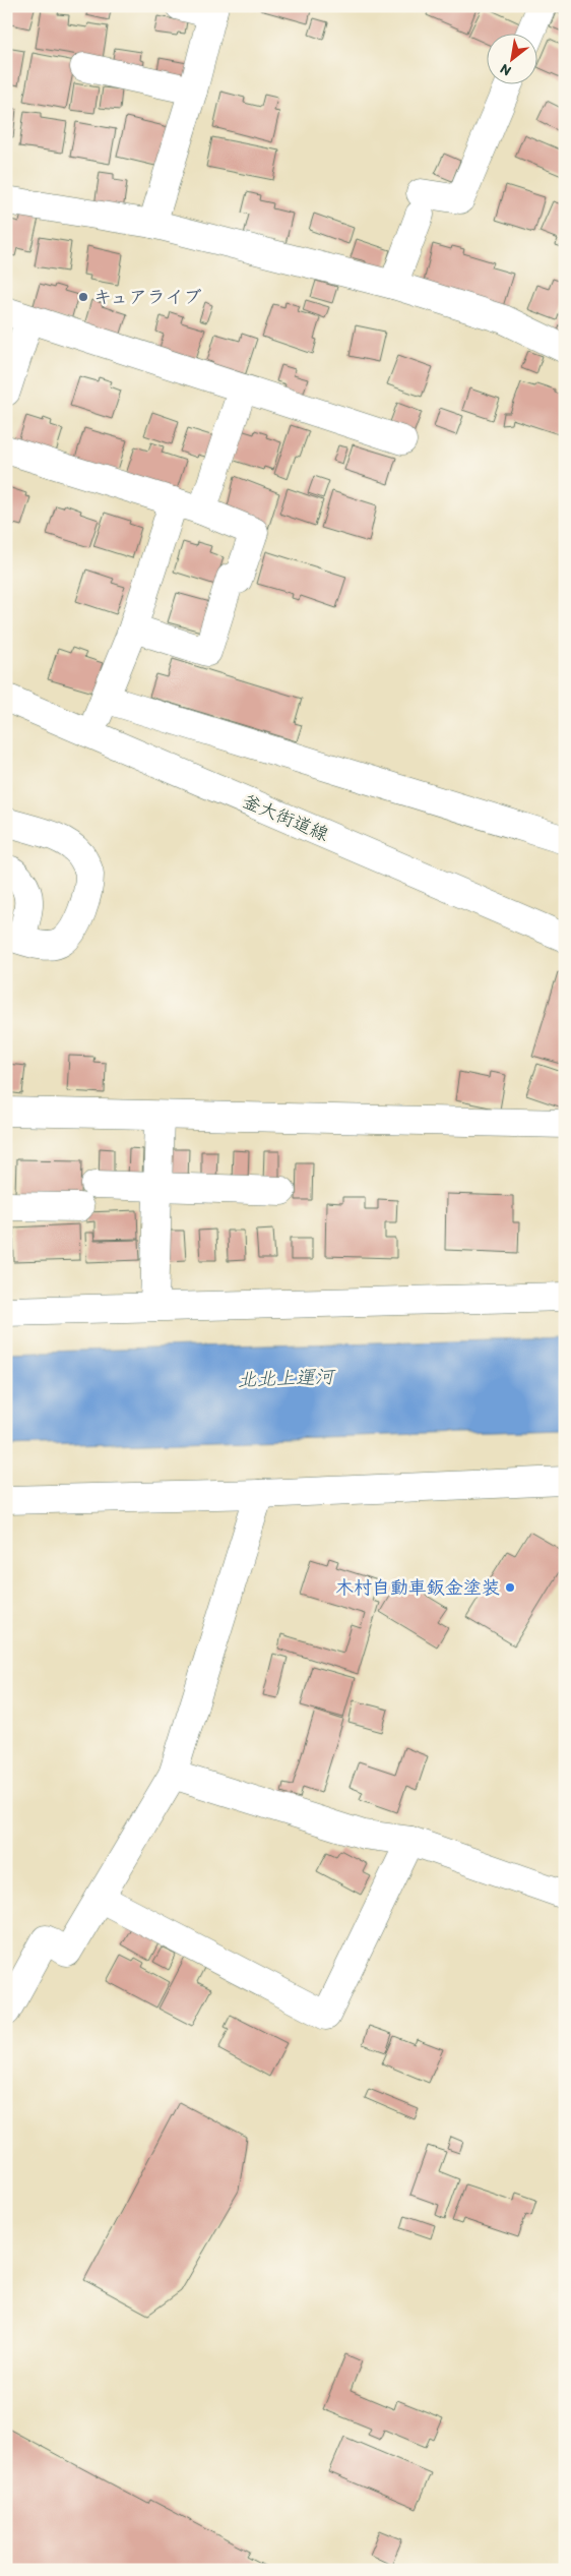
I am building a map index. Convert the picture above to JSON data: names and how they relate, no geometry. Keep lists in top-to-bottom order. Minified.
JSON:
{"streets":{"street":["釜大街道線"]},"water":["北北上運河"],"places":["キュアライブ","木村自動車鈑金塗装"],"north":"bottom left"}
